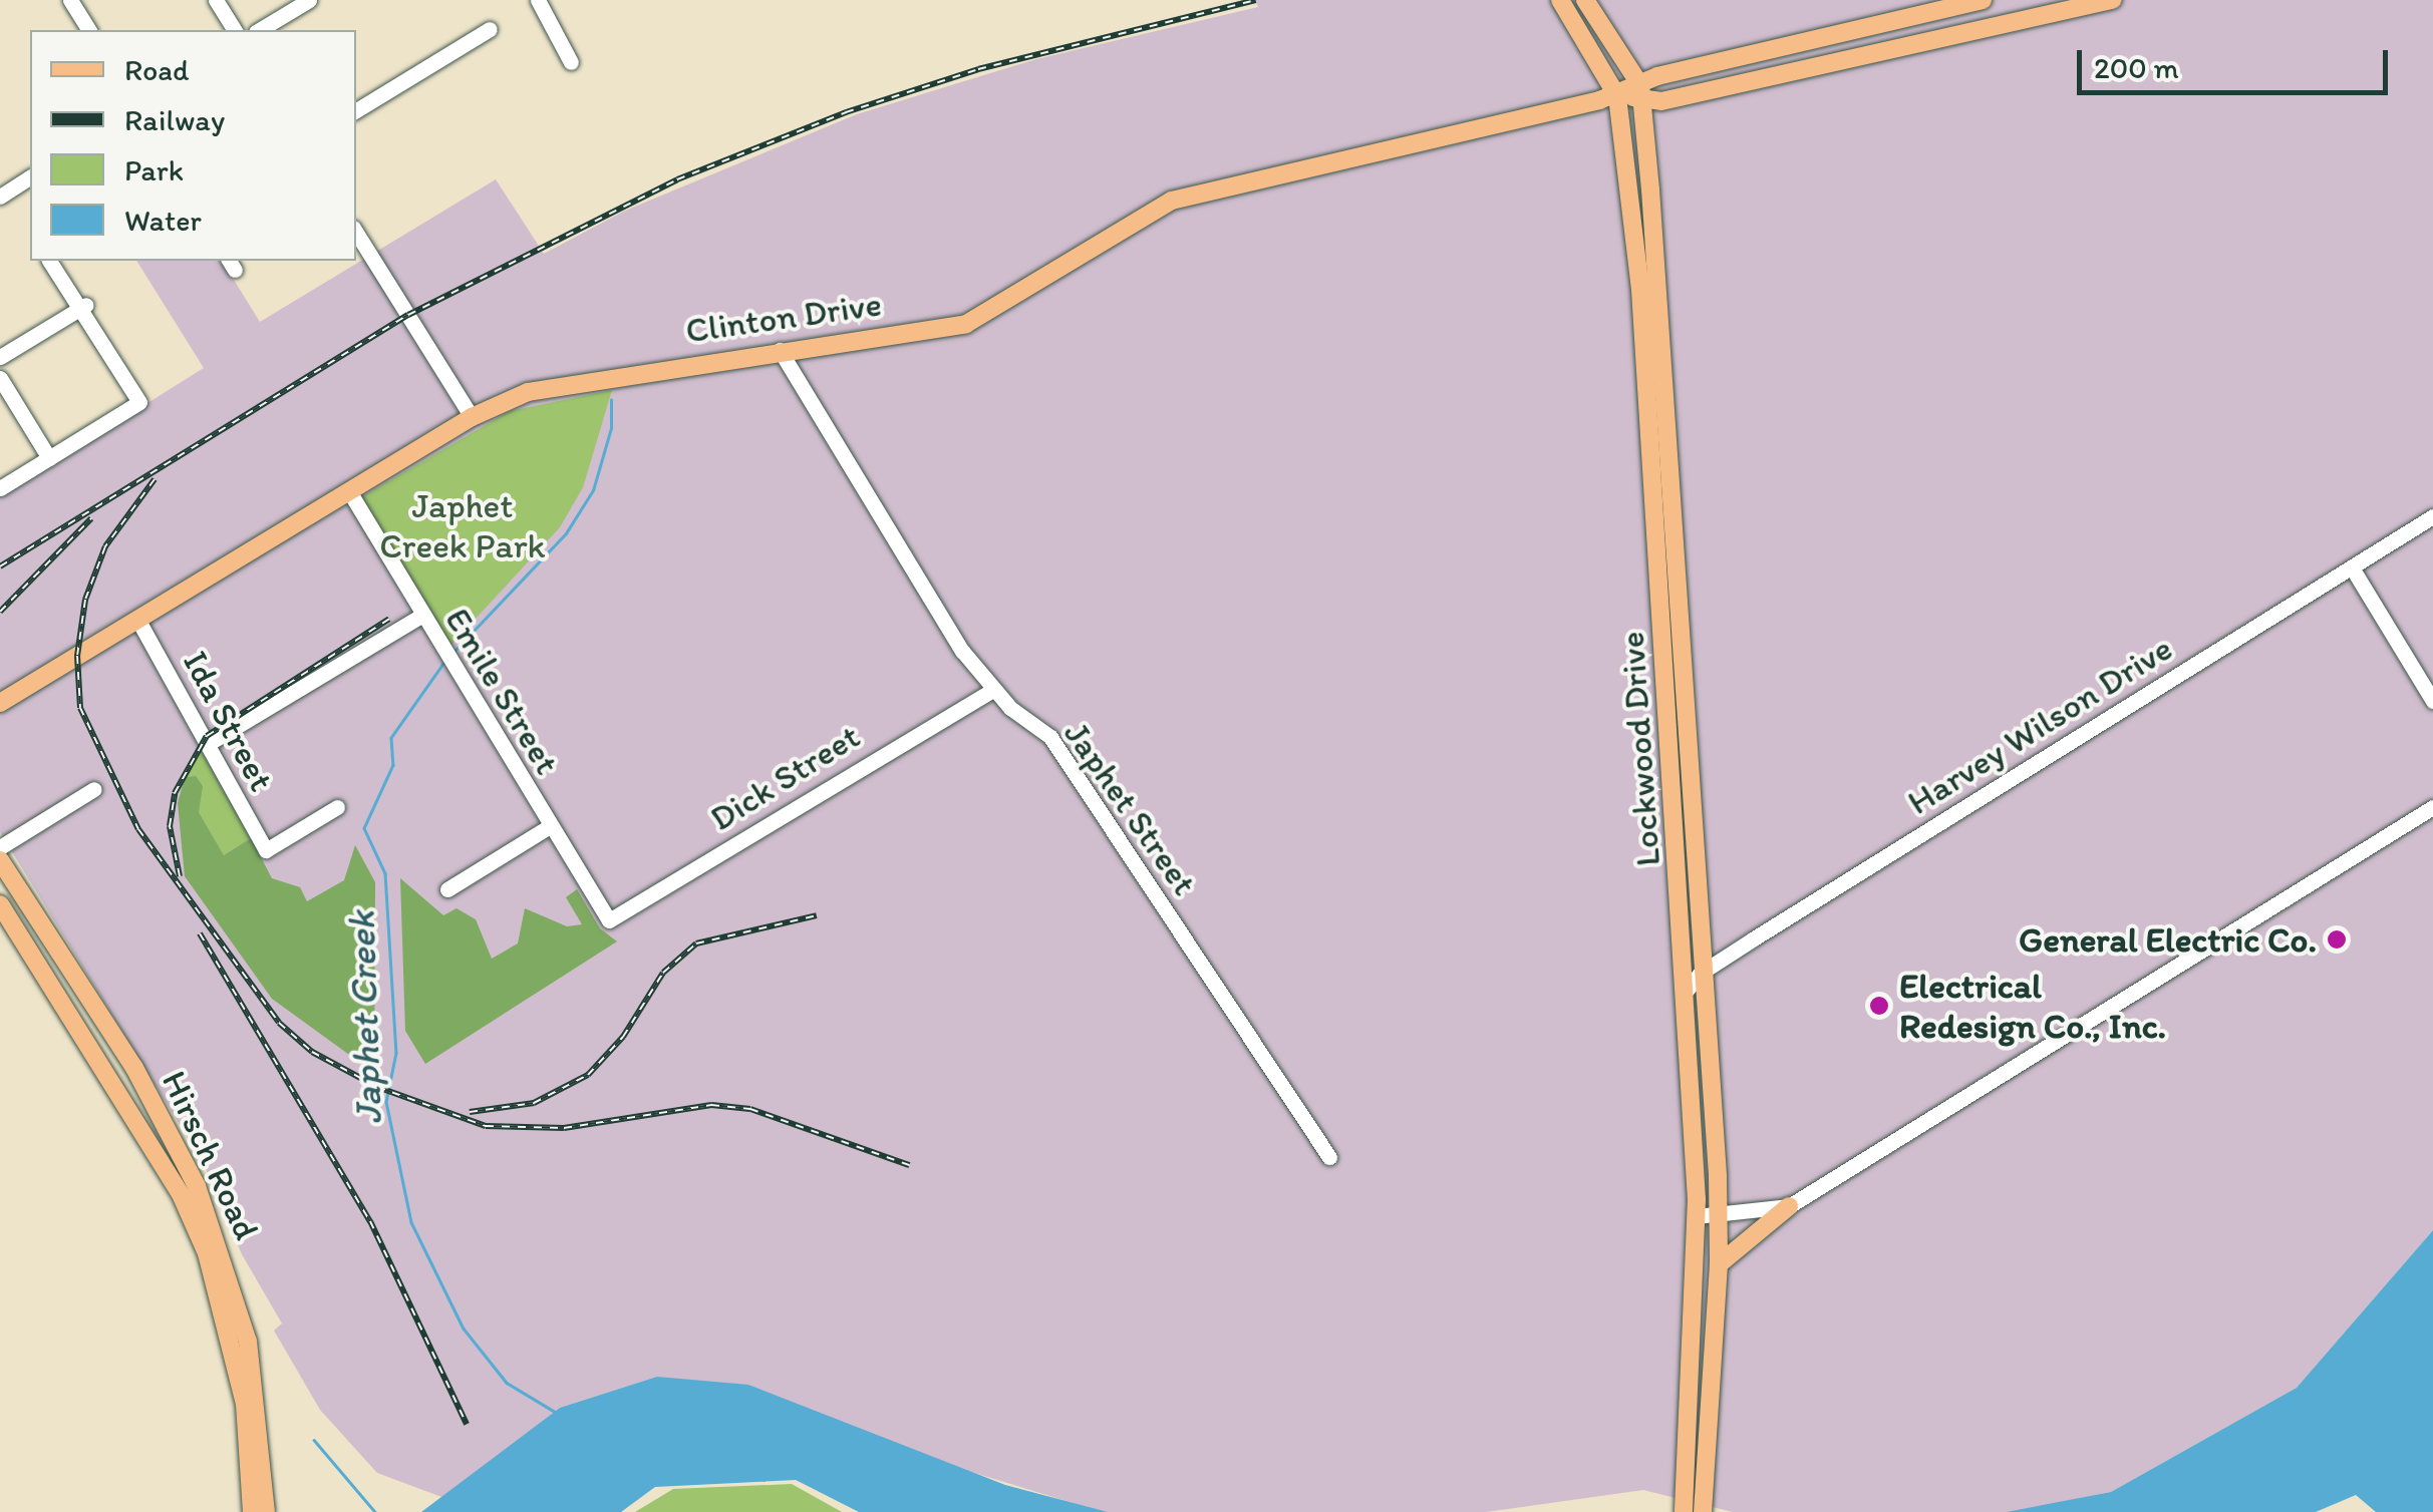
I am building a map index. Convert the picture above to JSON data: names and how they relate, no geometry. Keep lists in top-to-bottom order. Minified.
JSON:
{"streets":{"main road":["Clinton Drive","Lockwood Drive","Hirsch Road"],"street":["Emile Street","Ida Street","Harvey Wilson Drive","Dick Street","Japhet Street"]},"crossings":[["Clinton Drive","Emile Street"],["Clinton Drive","Ida Street"],["Clinton Drive","Lockwood Drive"],["Clinton Drive","Japhet Street"],["Emile Street","Dick Street"],["Harvey Wilson Drive","Lockwood Drive"],["Dick Street","Japhet Street"]],"water":["Japhet Creek"],"parks":["Japhet Creek Park"],"places":["General Electric Co.","Electrical Redesign Co., Inc."],"legend":["Road","Railway","Park","Water"],"scale_bar":"200 m"}
